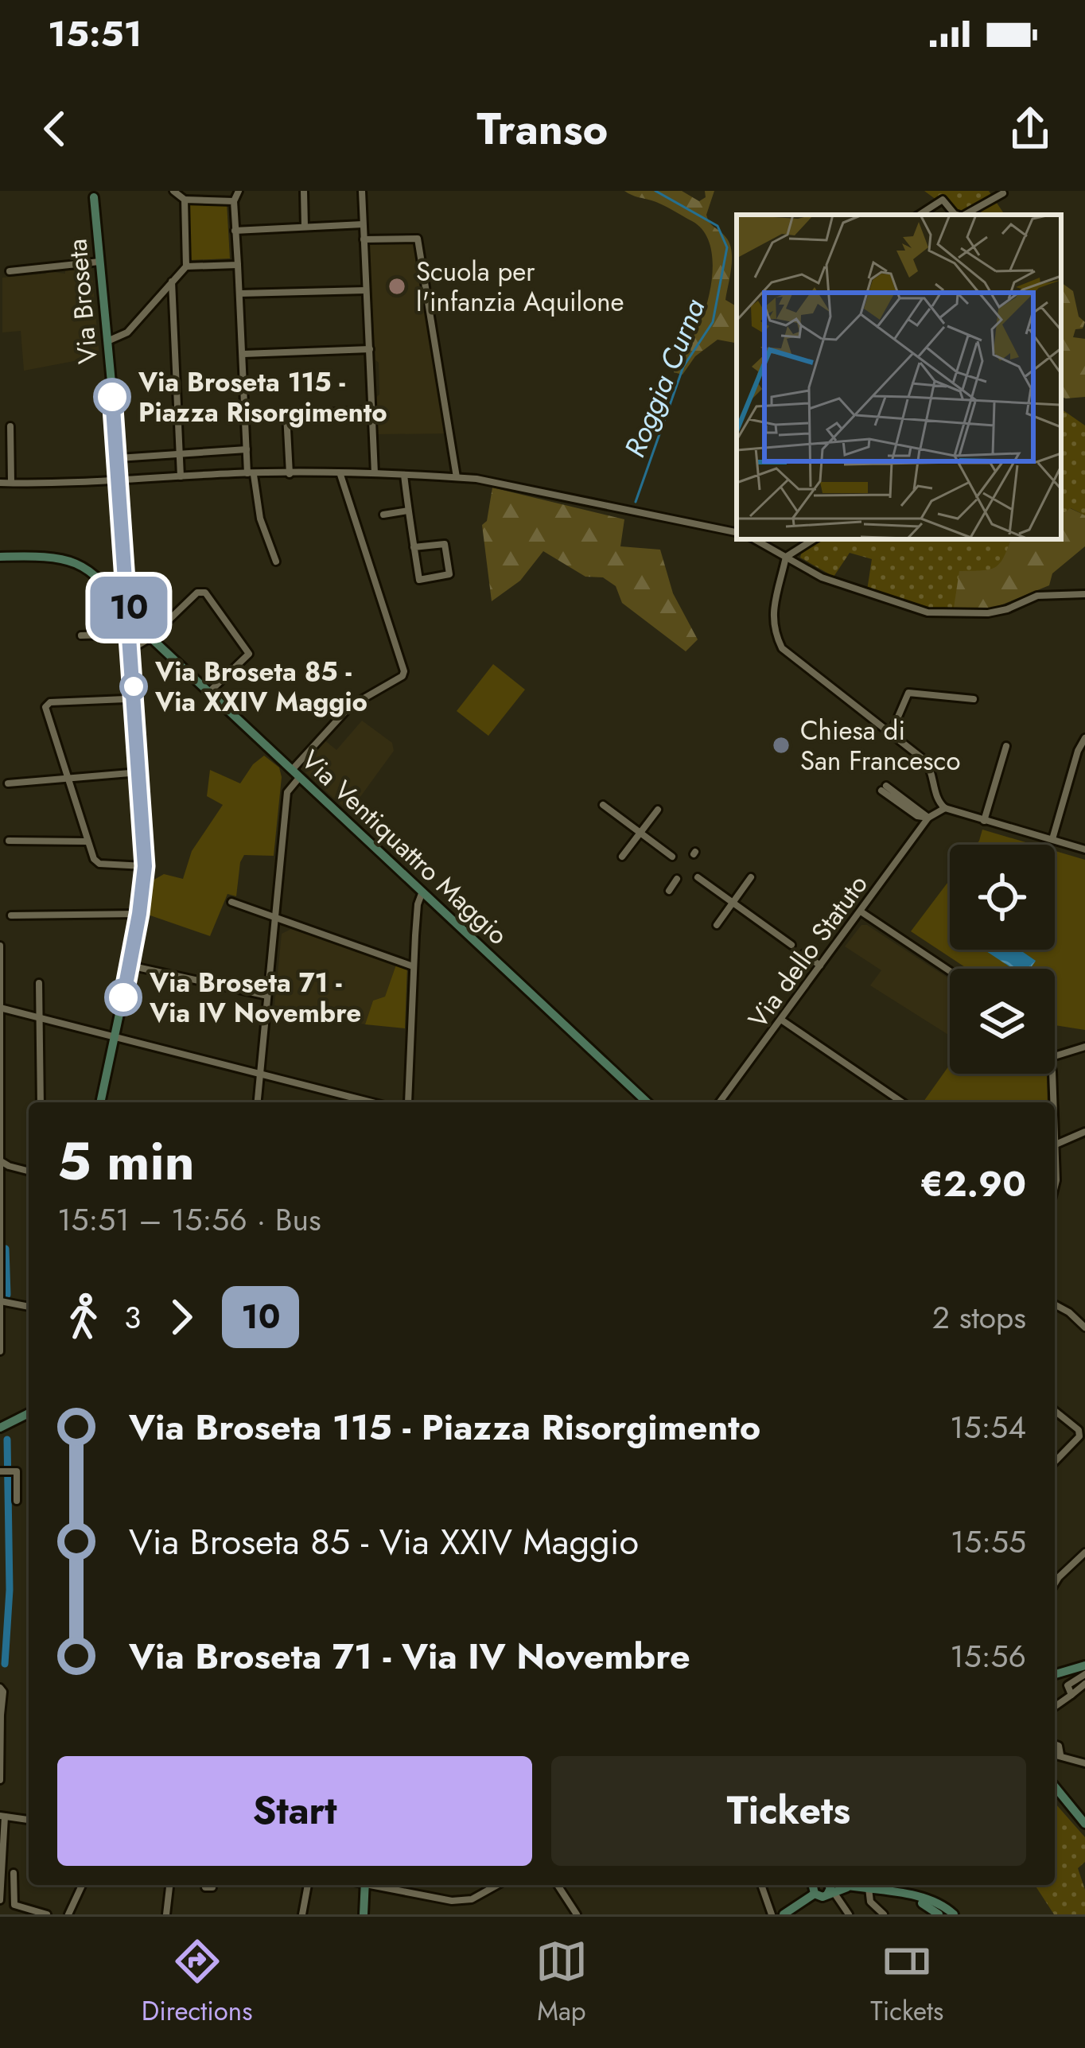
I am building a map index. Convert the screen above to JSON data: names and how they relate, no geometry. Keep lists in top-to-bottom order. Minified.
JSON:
{"streets":{"street":["Via Broseta","Via Ventiquattro Maggio","Via dello Statuto"]},"crossings":[["Via Broseta","Via Ventiquattro Maggio"]],"water":["Roggia Curna"],"places":["Scuola per l'infanzia Aquilone","Via Broseta 115 - Piazza Risorgimento","Via Broseta 85 - Via XXIV Maggio","Chiesa di San Francesco","Via Broseta 71 - Via IV Novembre"],"lines":["bus line 10"],"page":{"status":"15:51","header":"Transo","on_map":"10","heading":["5 min","15:51 – 15:56 · Bus","€2.90"],"legs":["3","10","2 stops"],"list":[{"name":"Via Broseta 115 - Piazza Risorgimento","value":"15:54"},{"name":"Via Broseta 85 - Via XXIV Maggio","value":"15:55"},{"name":"Via Broseta 71 - Via IV Novembre","value":"15:56"}],"buttons":["Start","Tickets"],"tabs":["Directions","Map","Tickets"]}}
